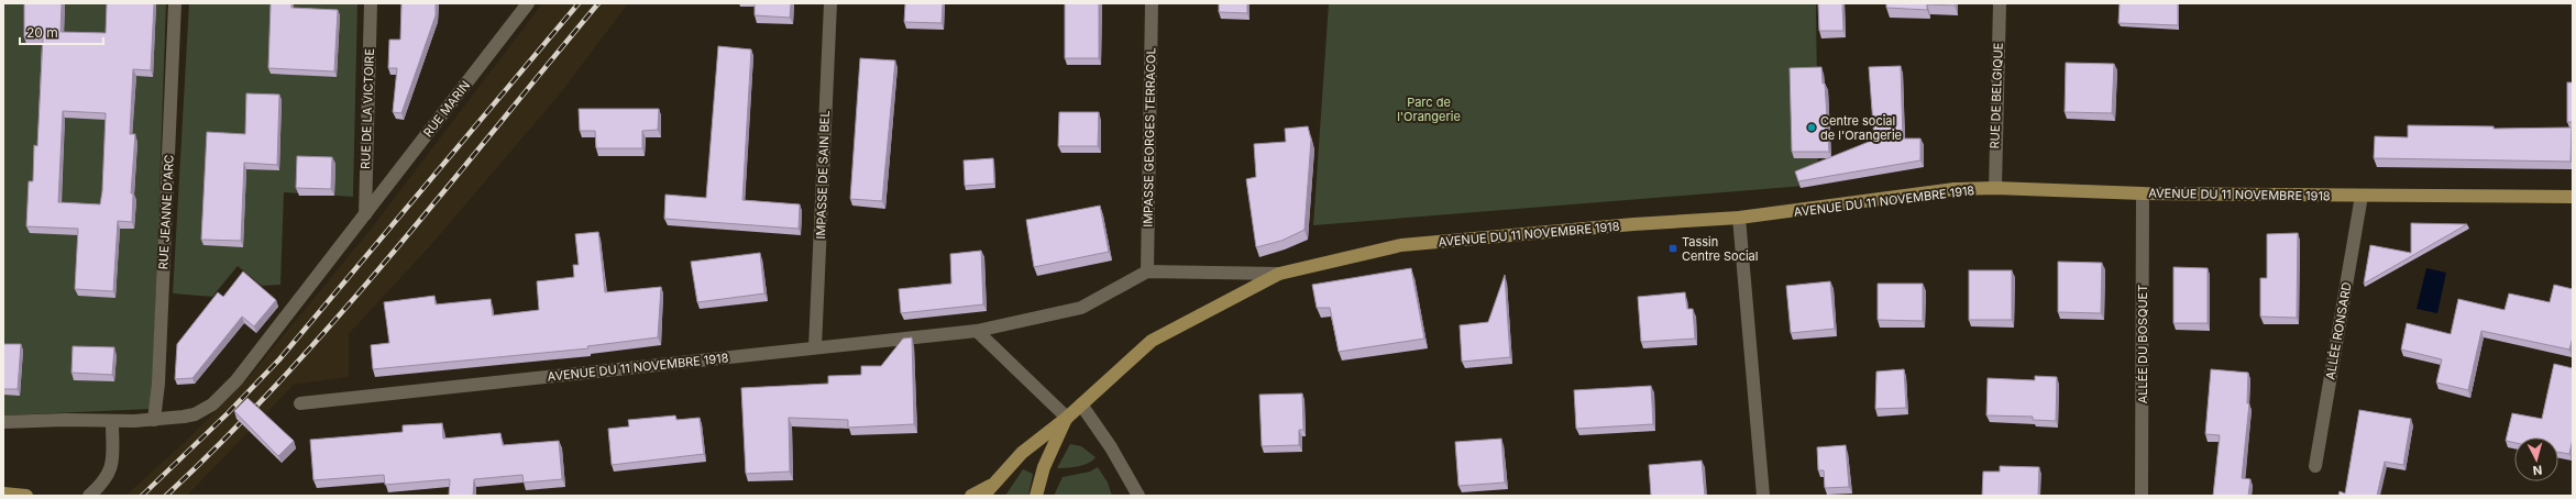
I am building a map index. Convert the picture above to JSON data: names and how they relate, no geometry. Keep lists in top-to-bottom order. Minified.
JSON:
{"streets":{"main road":["AVENUE DU 11 NOVEMBRE 1918"],"street":["RUE DE BELGIQUE","RUE DE LA VICTOIRE","RUE MARIN","IMPASSE GEORGES TERRACOL","IMPASSE DE SAIN BEL","RUE JEANNE D'ARC","ALLÉE RONSARD","ALLÉE DU BOSQUET"]},"crossings":[["RUE DE BELGIQUE","AVENUE DU 11 NOVEMBRE 1918"],["RUE DE LA VICTOIRE","RUE MARIN"],["RUE MARIN","RUE JEANNE D'ARC"],["IMPASSE GEORGES TERRACOL","AVENUE DU 11 NOVEMBRE 1918"],["IMPASSE DE SAIN BEL","AVENUE DU 11 NOVEMBRE 1918"],["AVENUE DU 11 NOVEMBRE 1918","ALLÉE RONSARD"],["AVENUE DU 11 NOVEMBRE 1918","ALLÉE DU BOSQUET"]],"parks":["Parc de l'Orangerie"],"places":{"other":["Centre social de l'Orangerie"],"transit":["Tassin Centre Social"]},"scale_bar":"20 m","north":"bottom"}
